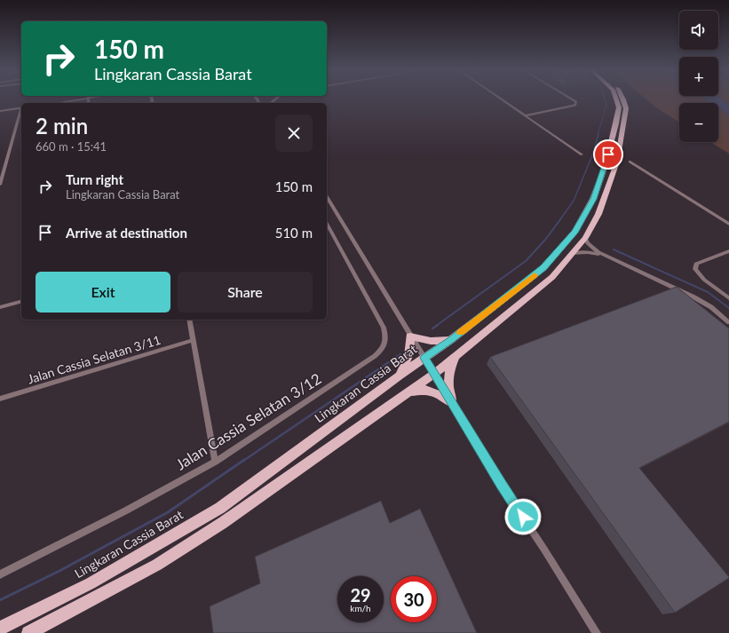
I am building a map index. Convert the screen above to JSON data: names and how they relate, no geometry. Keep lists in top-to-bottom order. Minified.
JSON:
{"streets":{"main road":["Lingkaran Cassia Barat"],"street":["Jalan Cassia Selatan 3/11","Jalan Cassia Selatan 3/12"]},"page":{"map_buttons":["+","−"],"turn":["150 m","Lingkaran Cassia Barat"],"heading":["2 min","660 m · 15:41"],"list":[{"name":"Turn right","note":"Lingkaran Cassia Barat","value":"150 m"},{"name":"Arrive at destination","value":"510 m"}],"buttons":["Exit","Share"],"speed":"29 km/h","limit":"30"}}
